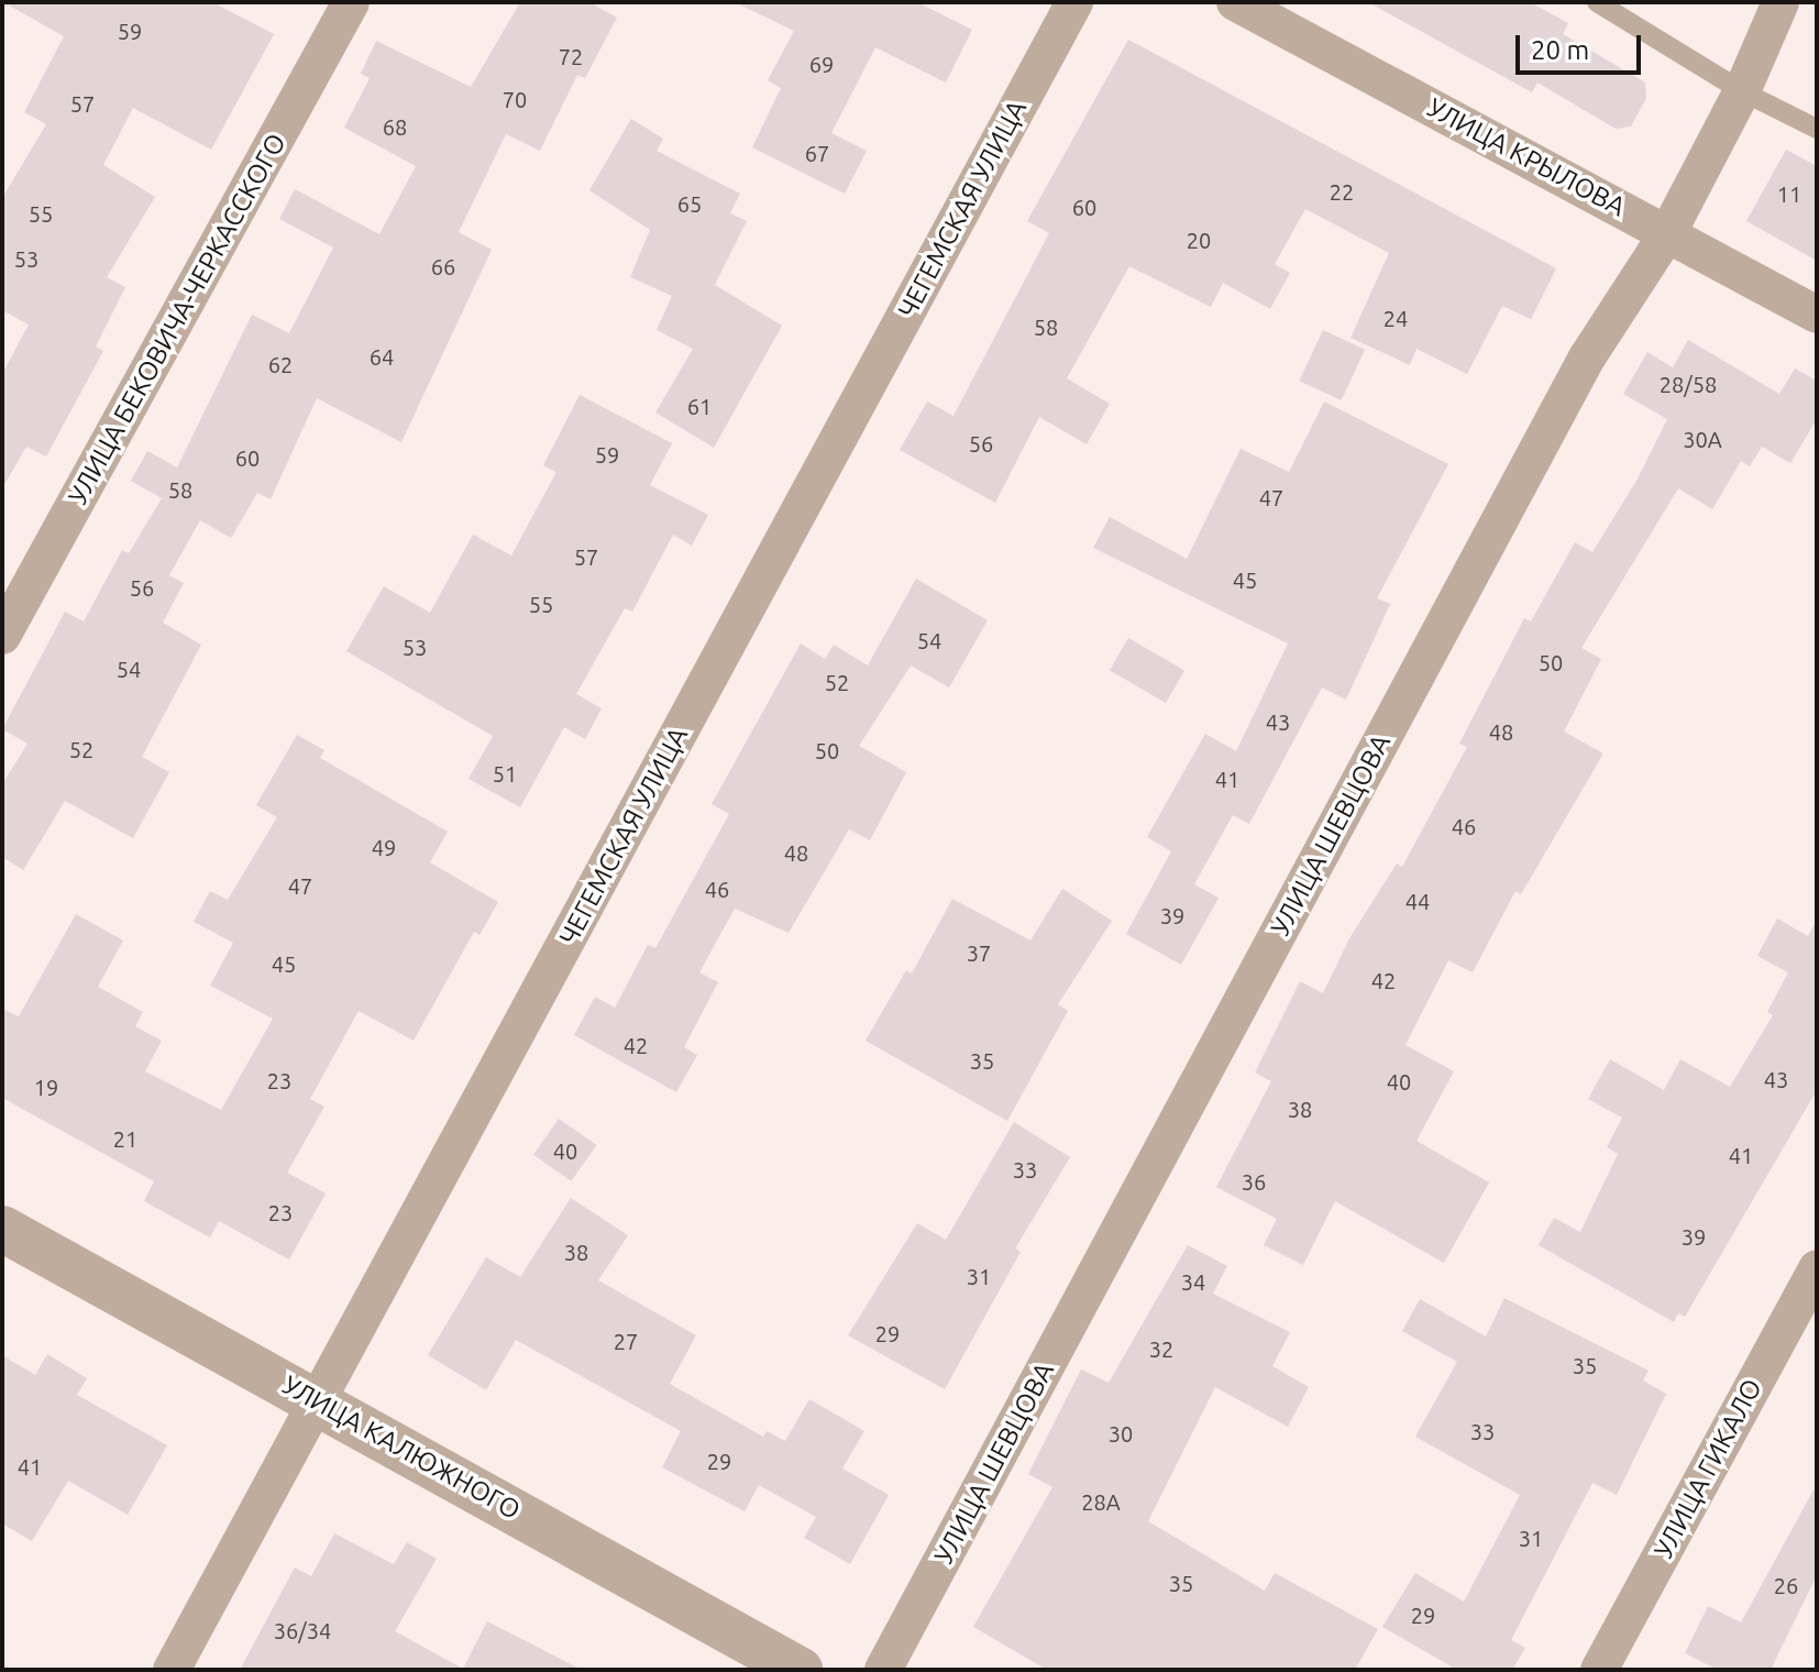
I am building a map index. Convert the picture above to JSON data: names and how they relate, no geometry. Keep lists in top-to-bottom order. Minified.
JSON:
{"streets":{"street":["УЛИЦА КРЫЛОВА","ЧЕГЕМСКАЯ УЛИЦА","УЛИЦА БЕКОВИЧА-ЧЕРКАССКОГО","УЛИЦА ШЕВЦОВА","УЛИЦА КАЛЮЖНОГО","УЛИЦА ГИКАЛО"]},"crossings":[["УЛИЦА КРЫЛОВА","УЛИЦА ШЕВЦОВА"],["ЧЕГЕМСКАЯ УЛИЦА","УЛИЦА КАЛЮЖНОГО"]],"house_numbers":["59","72","69","70","57","68","67","22","11","65","60","55","20","53","66","24","58","64","62","28/58","61","30А","56","59","60","58","47","57","45","56","55","54","53","50","54","52","43","48","52","50","51","41","46","49","48","47","46","44","39","37","45","42","42","35","43","23","40","19","38","21","40","41","33","36","23","39","38","31","34","29","27","32","35","33","30","29","41","28А","31","35","26","29","36/34"],"scale_bar":"20 m"}
